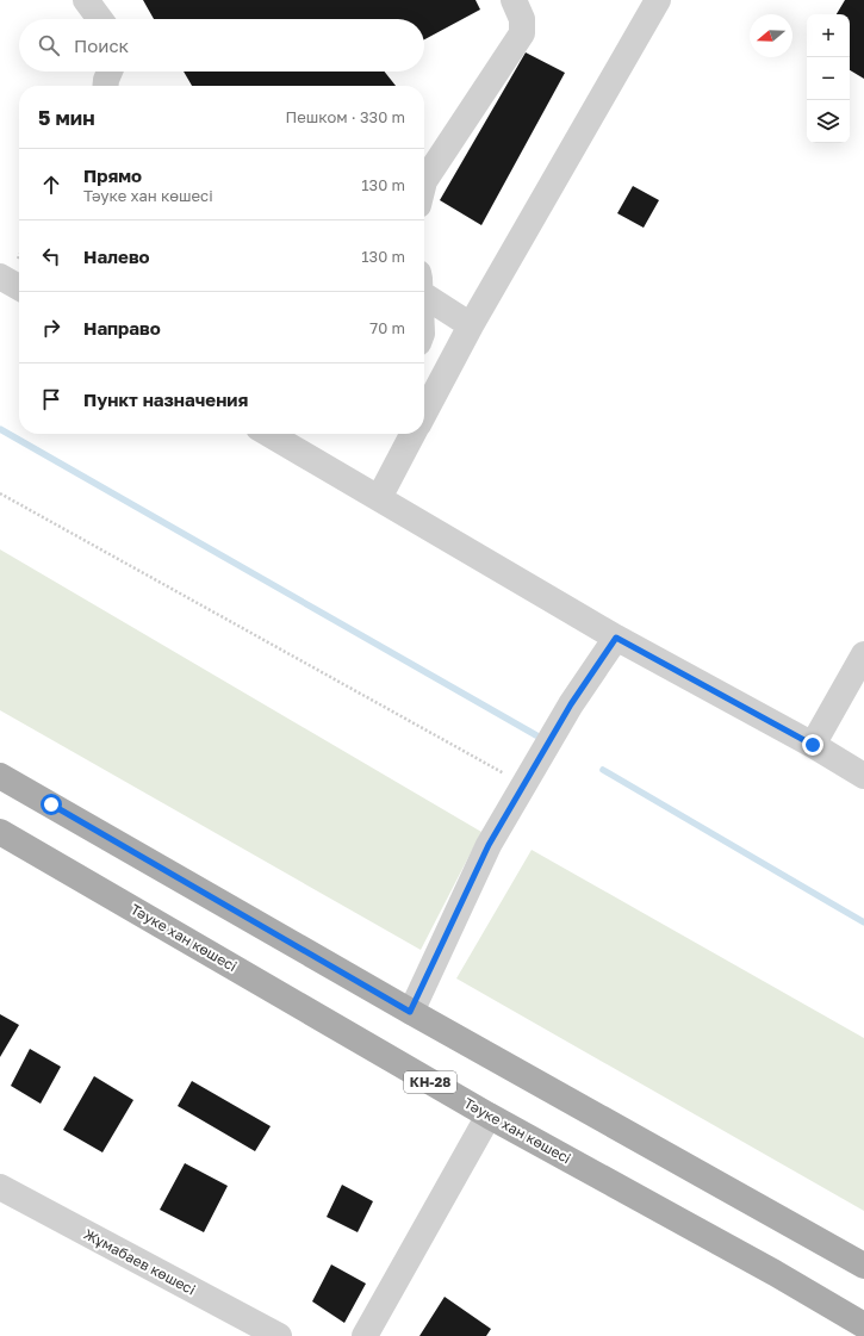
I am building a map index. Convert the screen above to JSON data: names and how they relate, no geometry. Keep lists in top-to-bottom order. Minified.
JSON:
{"streets":{"main road":["Тәуке хан көшесі","КН-28"],"street":["Жұмабаев көшесі"]},"north":"left","page":{"map_buttons":["+","−"],"search":"Поиск","heading":["5 мин","Пешком · 330 m"],"list":[["Прямо","Тәуке хан көшесі","130 m"],["Налево","130 m"],["Направо","70 m"],"Пункт назначения"]}}
